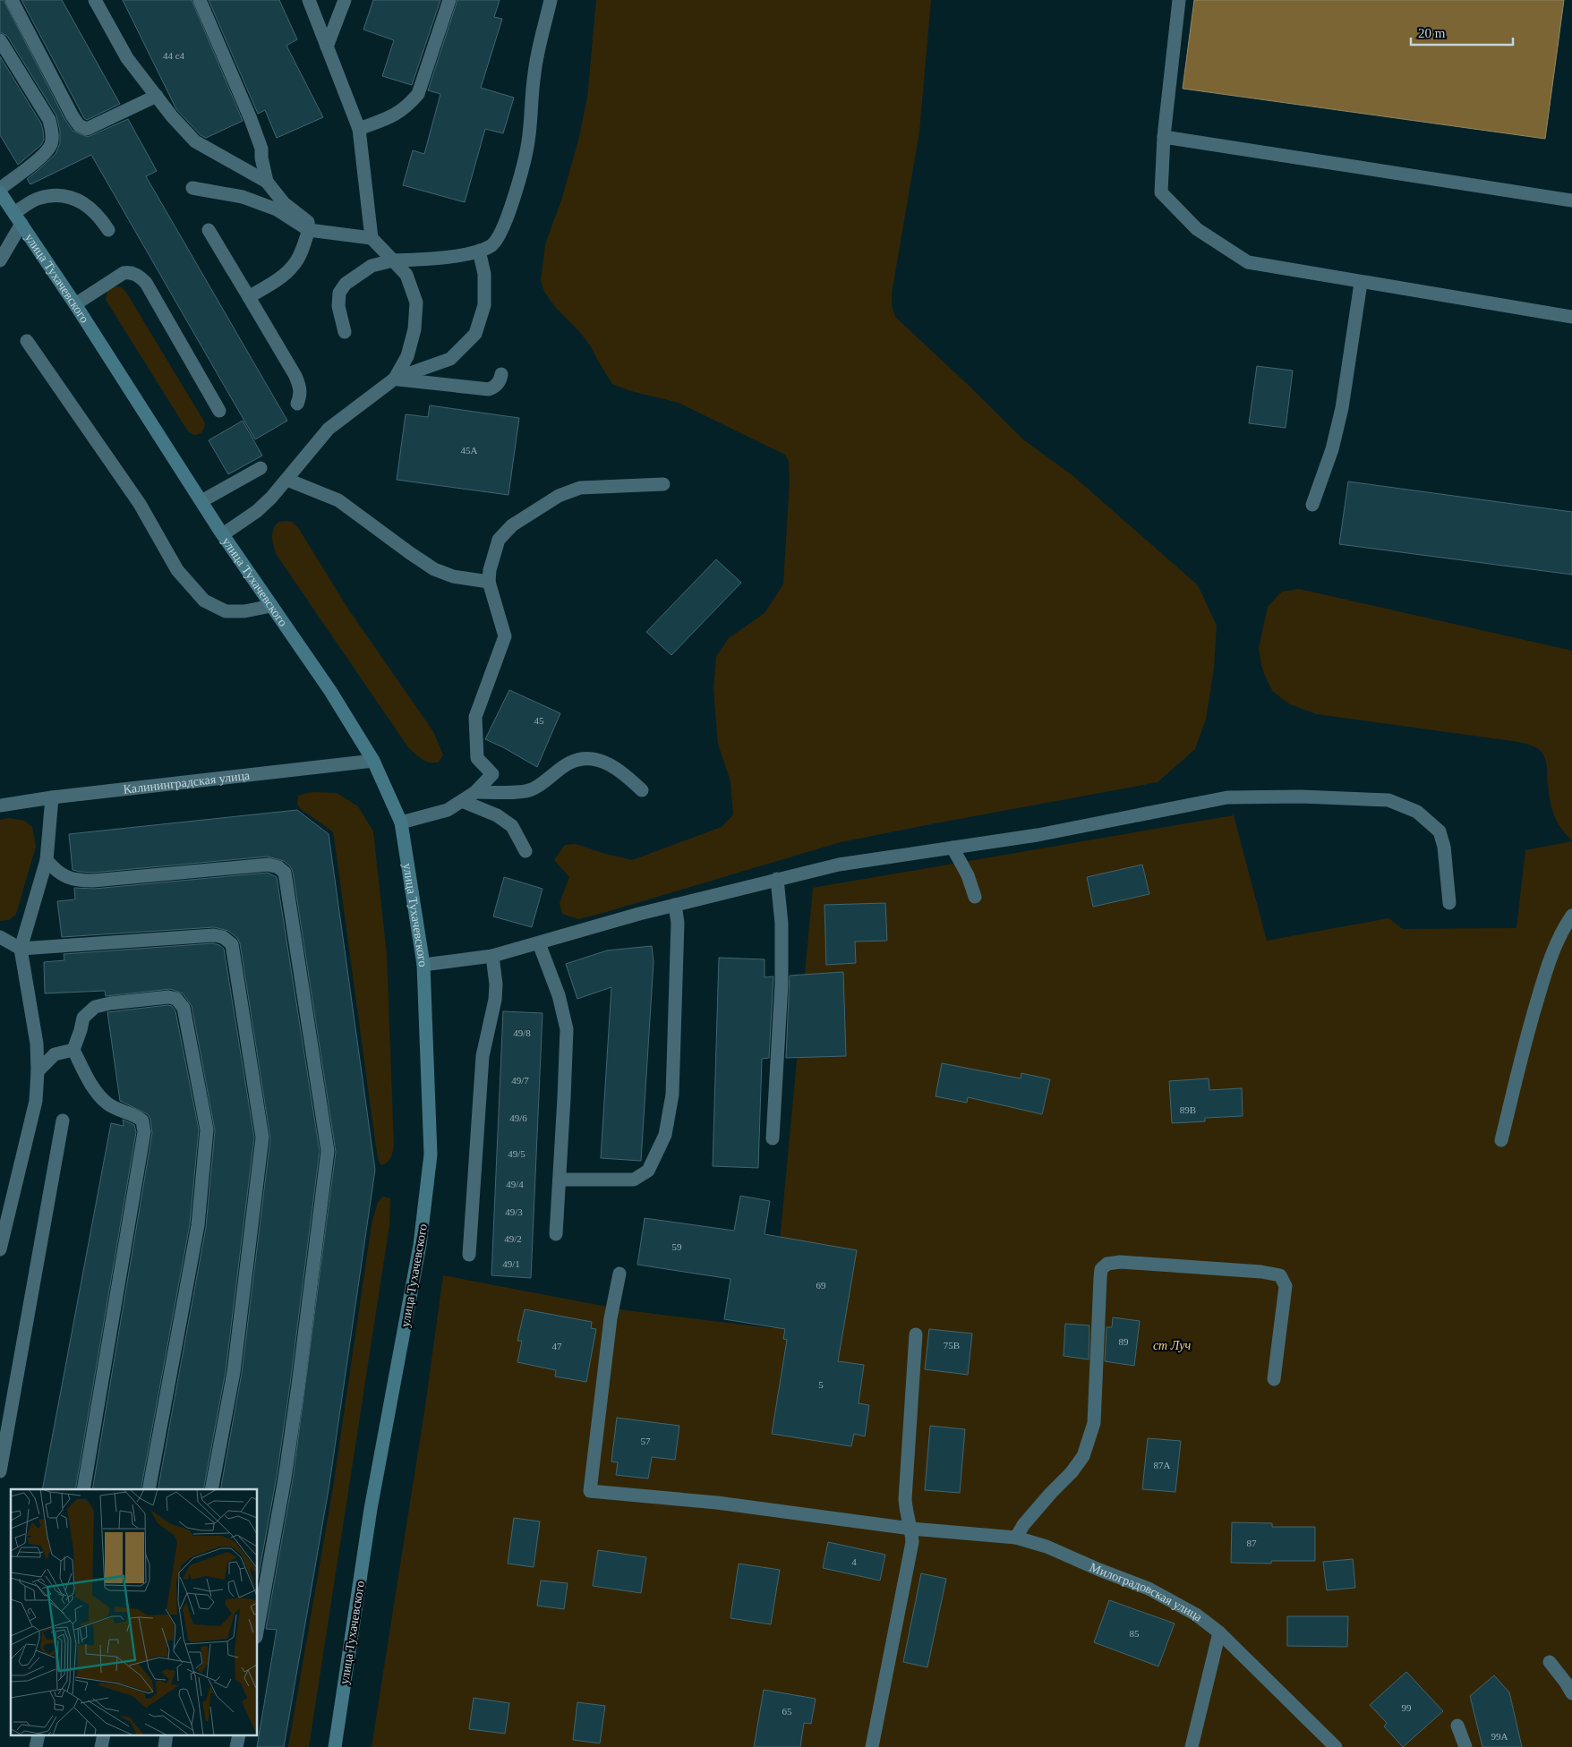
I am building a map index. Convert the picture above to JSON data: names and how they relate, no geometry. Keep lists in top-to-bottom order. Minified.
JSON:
{"streets":{"street":["улица Тухачевского","Калининградская улица","Милоградовская улица"]},"crossings":[["улица Тухачевского","Калининградская улица"]],"parks":["ст Луч"],"house_numbers":["44 с4","45А","45","49/8","49/7","89В","49/6","49/5","49/4","49/3","49/2","59","49/1","69","89","75В","47","5","57","87А","87","4","85","99","65","99А"],"scale_bar":"20 m"}
